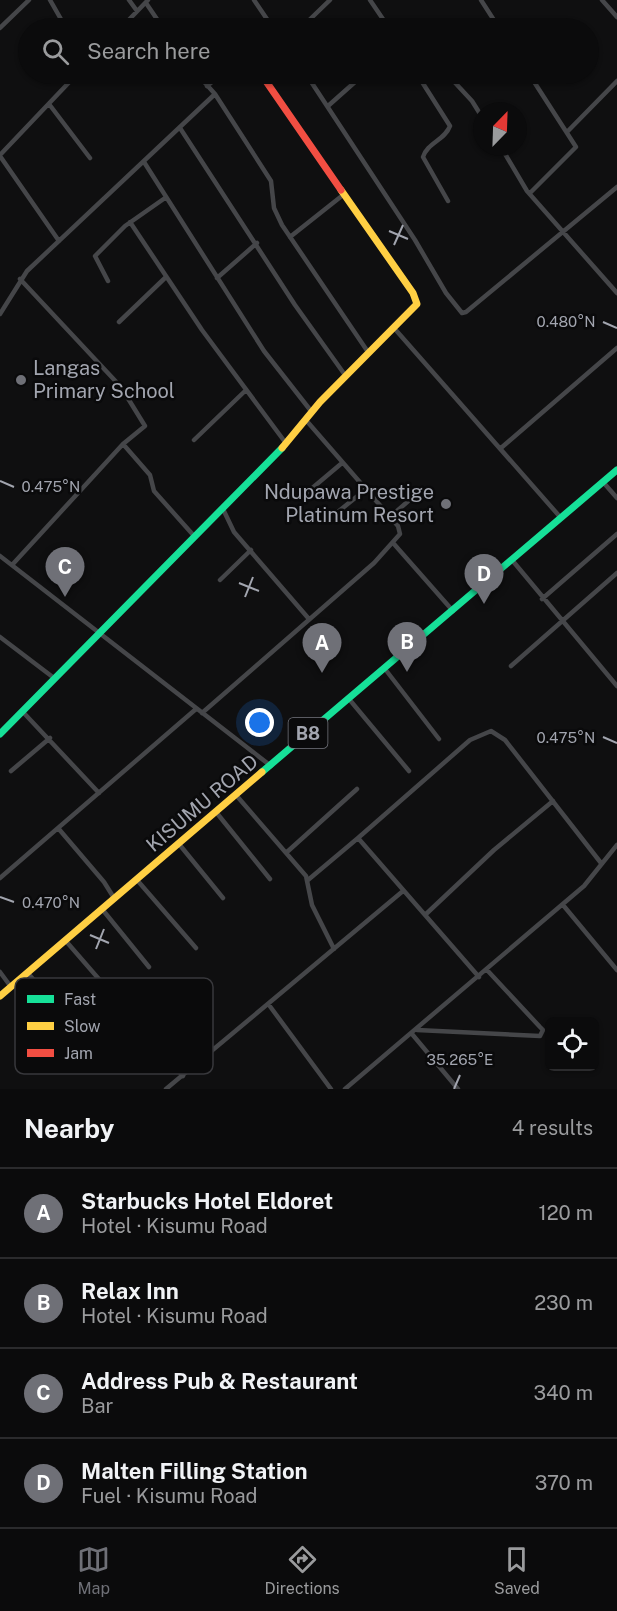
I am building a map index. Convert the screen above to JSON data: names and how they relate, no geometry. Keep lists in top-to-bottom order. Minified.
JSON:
{"streets":{"main road":["B8","KISUMU ROAD"]},"places":["Langas Primary School","Ndupawa Prestige Platinum Resort"],"legend":["Fast","Slow","Jam"],"north":"top right","page":{"search":"Search here","pins":["C","D","B","A"],"heading":["Nearby","4 results"],"list":[{"mark":"A","name":"Starbucks Hotel Eldoret","note":"Hotel · Kisumu Road","value":"120 m"},{"mark":"B","name":"Relax Inn","note":"Hotel · Kisumu Road","value":"230 m"},{"mark":"C","name":"Address Pub & Restaurant","note":"Bar","value":"340 m"},{"mark":"D","name":"Malten Filling Station","note":"Fuel · Kisumu Road","value":"370 m"}],"nav":["Map","Directions","Saved"]},"coordinates":["0.480°N","0.475°N","0.470°N","35.265°E"]}
